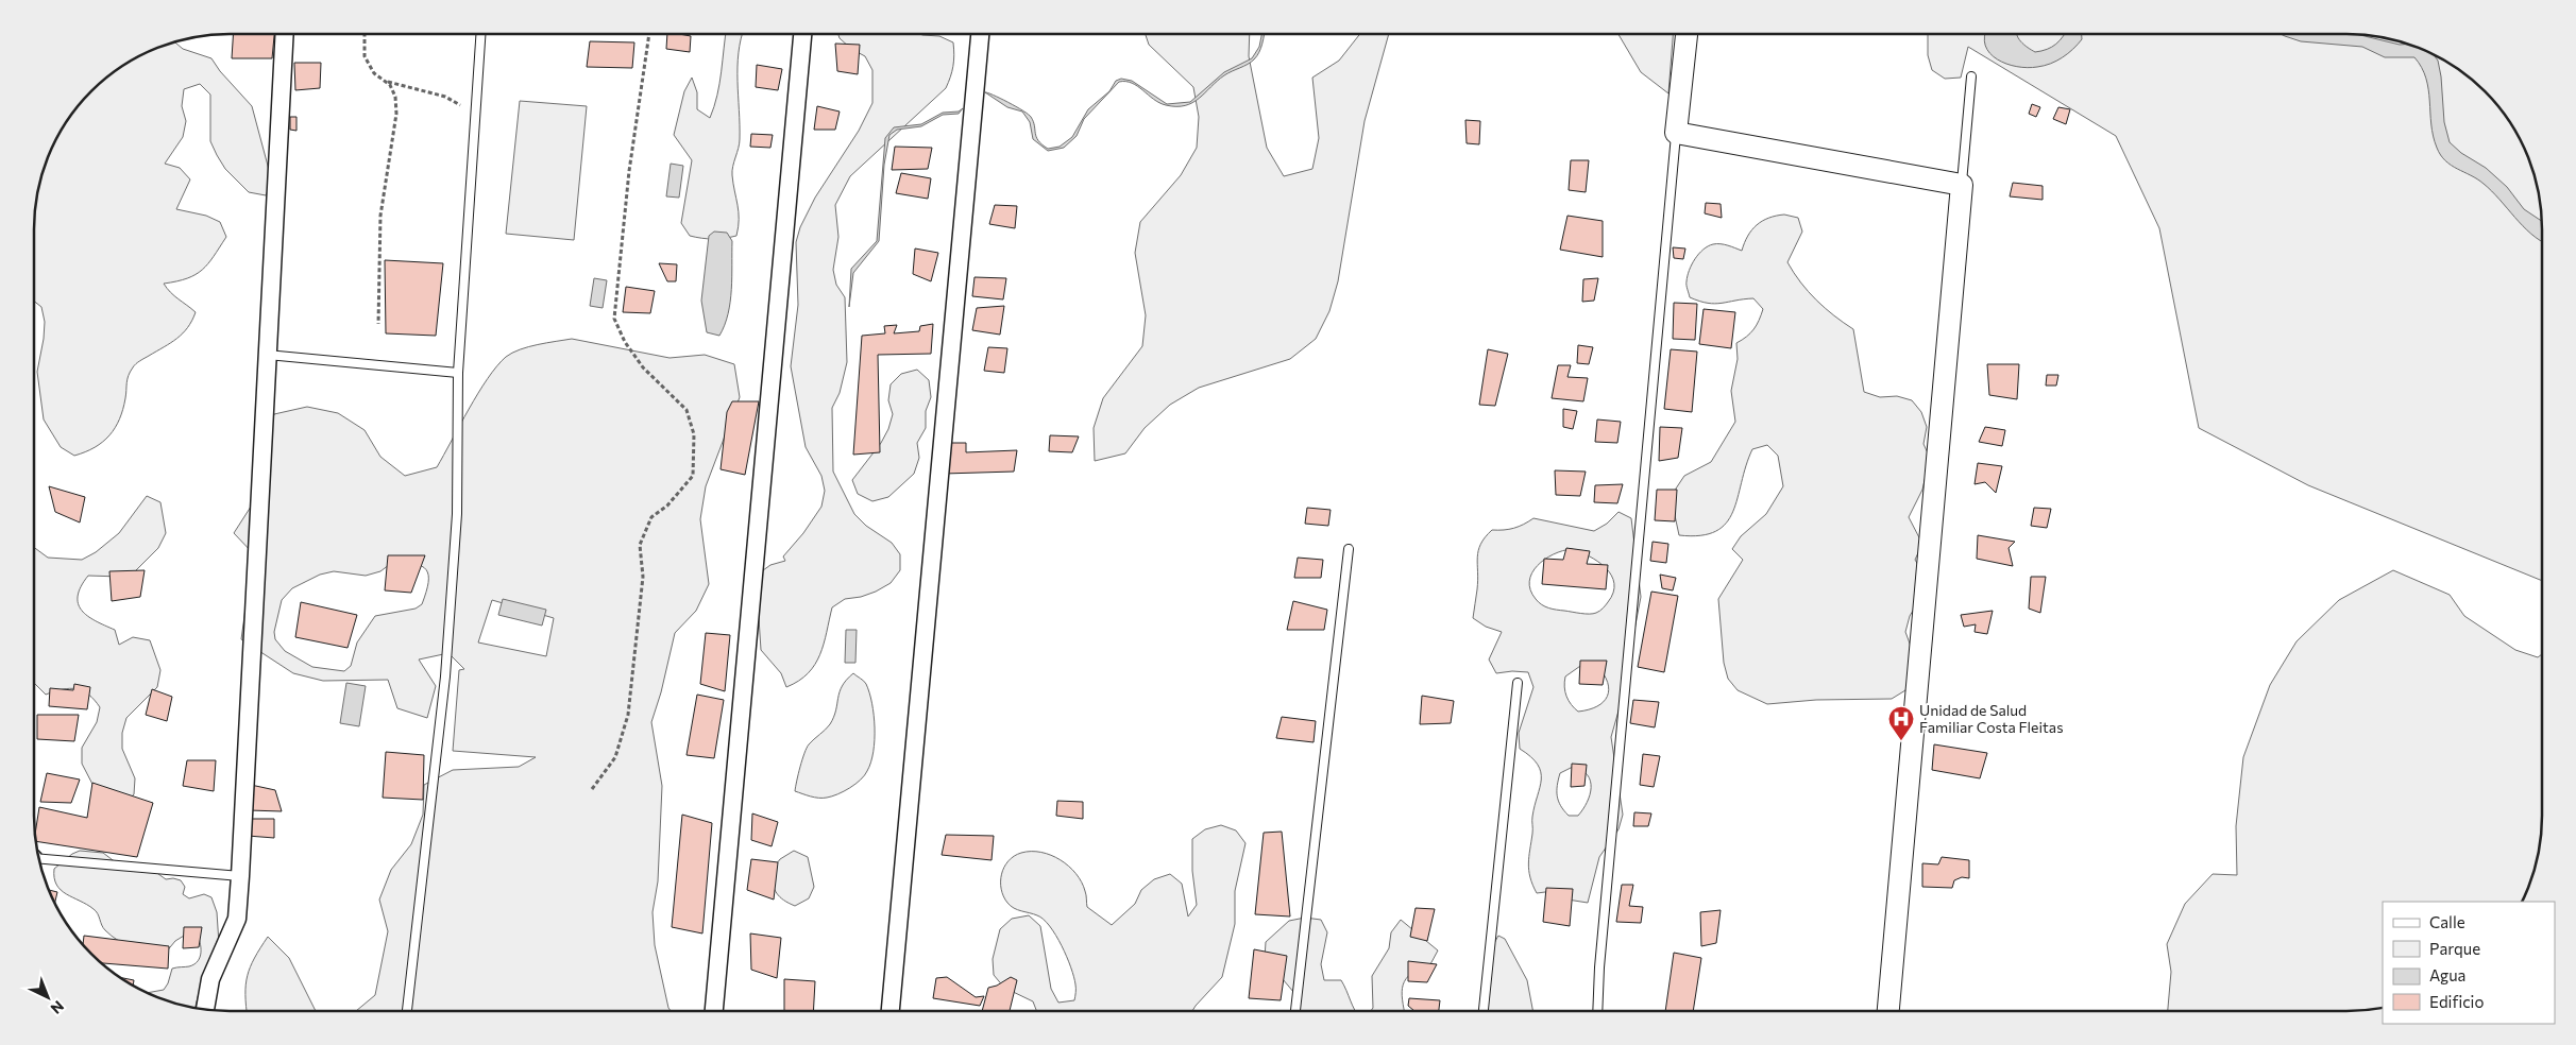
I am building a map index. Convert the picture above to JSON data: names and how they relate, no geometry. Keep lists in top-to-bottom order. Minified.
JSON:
{"places":{"hospital":["Unidad de Salud Familiar Costa Fleitas"]},"legend":["Calle","Parque","Agua","Edificio"],"north":"bottom right"}
